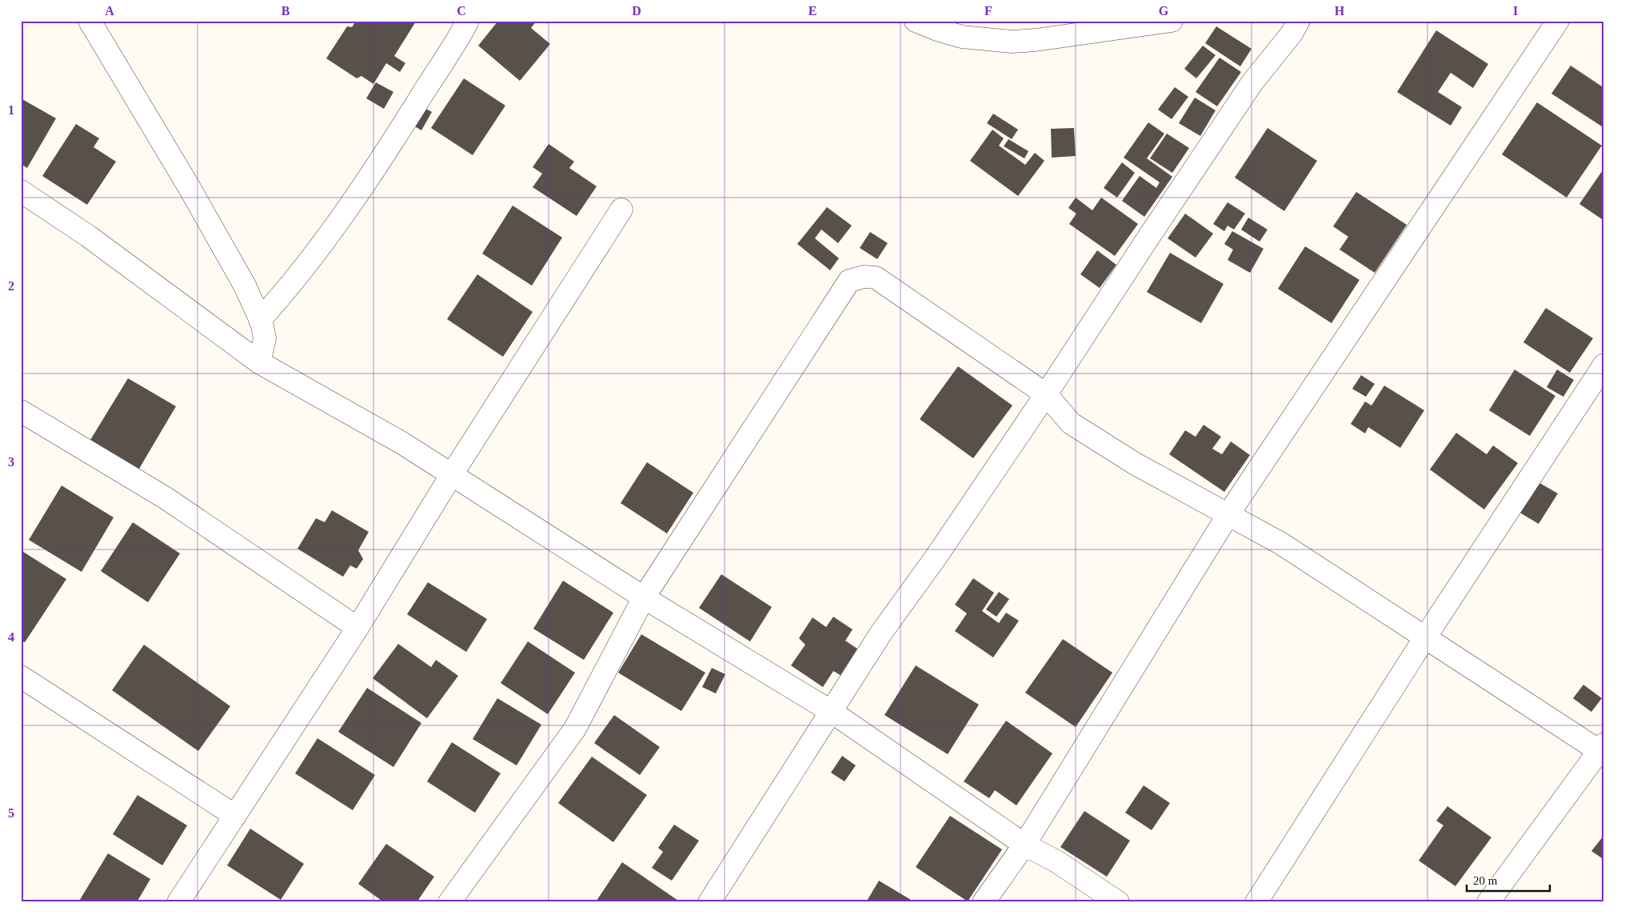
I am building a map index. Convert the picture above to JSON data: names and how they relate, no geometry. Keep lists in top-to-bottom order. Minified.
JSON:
{"scale_bar":"20 m","grid":{"columns":["A","B","C","D","E","F","G","H","I"],"rows":["1","2","3","4","5"]}}
